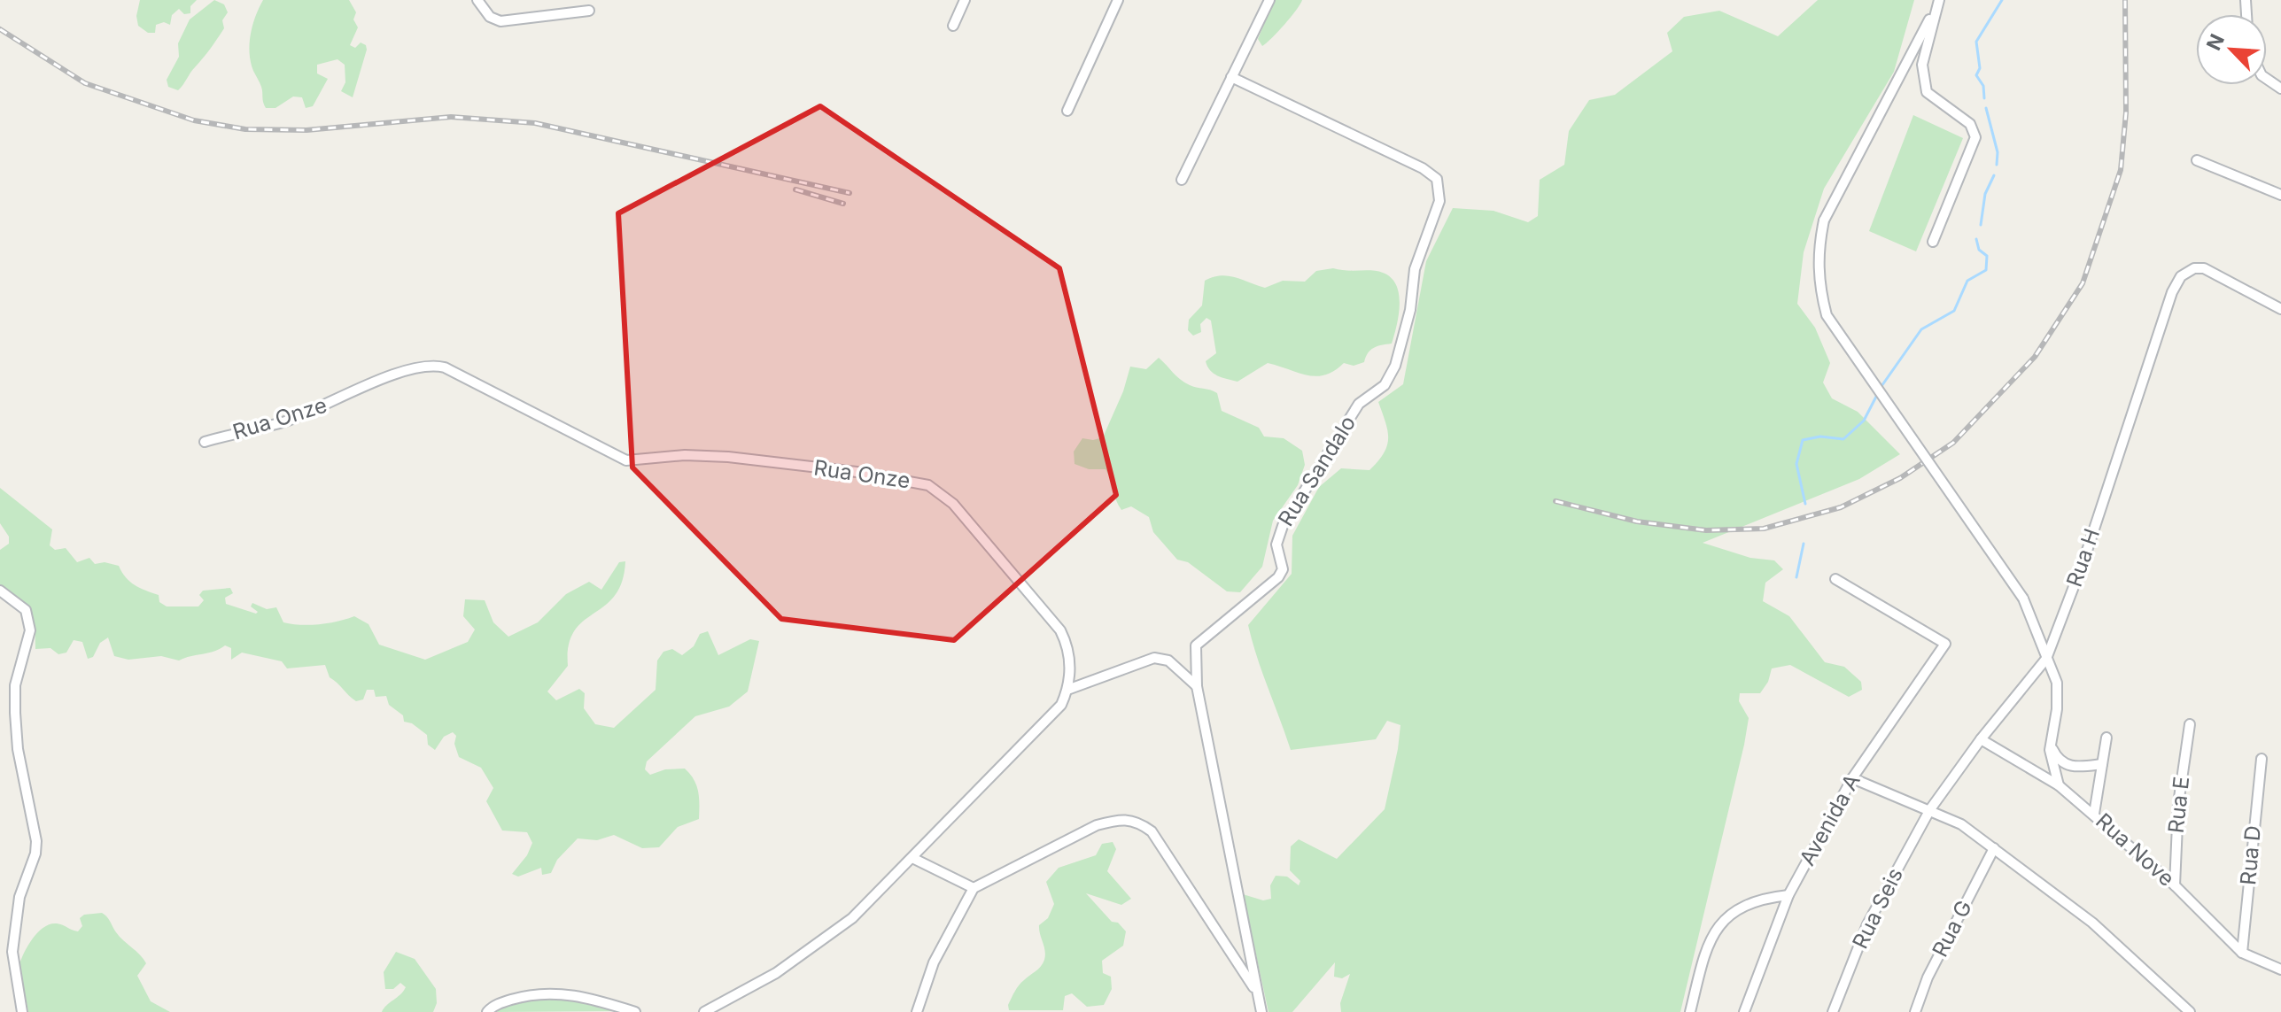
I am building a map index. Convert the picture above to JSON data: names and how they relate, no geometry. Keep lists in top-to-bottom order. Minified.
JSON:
{"streets":{"street":["Rua Onze","Rua Sandalo","Rua H","Rua E","Avenida A","Rua Nove","Rua D","Rua Seis","Rua G"]},"crossings":[["Rua H","Rua Nove"],["Rua H","Rua Seis"],["Rua E","Rua Nove"],["Rua Nove","Rua D"]],"north":"top left"}
